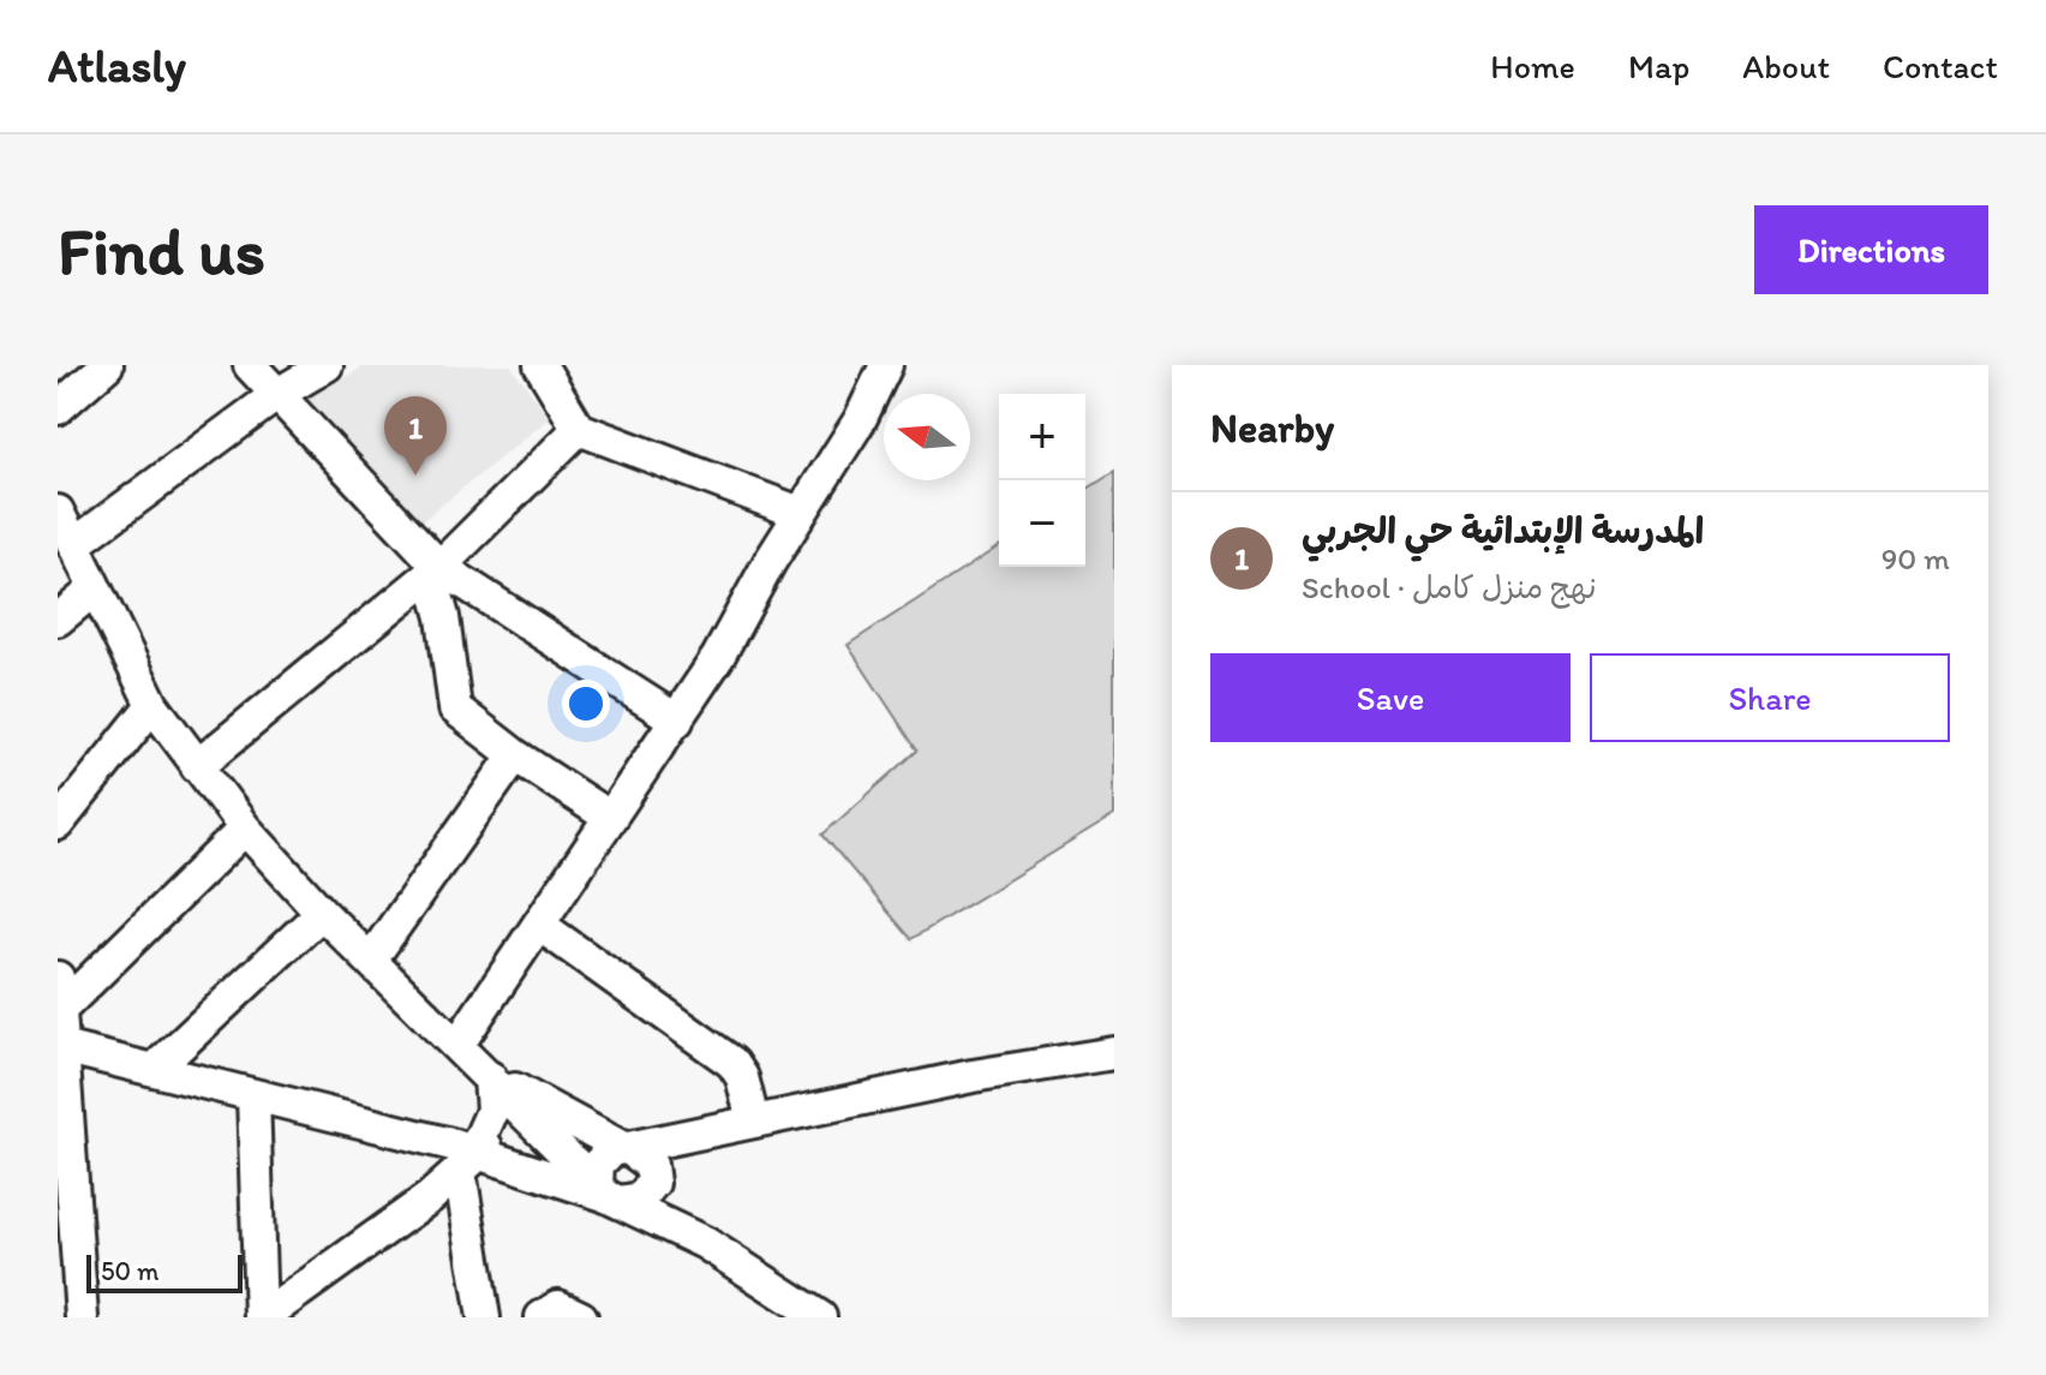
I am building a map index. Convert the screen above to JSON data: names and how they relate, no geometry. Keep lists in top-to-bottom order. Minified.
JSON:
{"scale_bar":"50 m","north":"left","page":{"header":"Atlasly","nav":["Home","Map","About","Contact"],"buttons":["Directions",["Save","Share"]],"title":"Find us","heading":"Nearby","map_buttons":["+","−"],"pins":"1","list":[{"mark":"1","name":"المدرسة الإبتدائية حي الجربي","note":"School · نهج منزل كامل","value":"90 m"}],"scale":"50 m"}}
